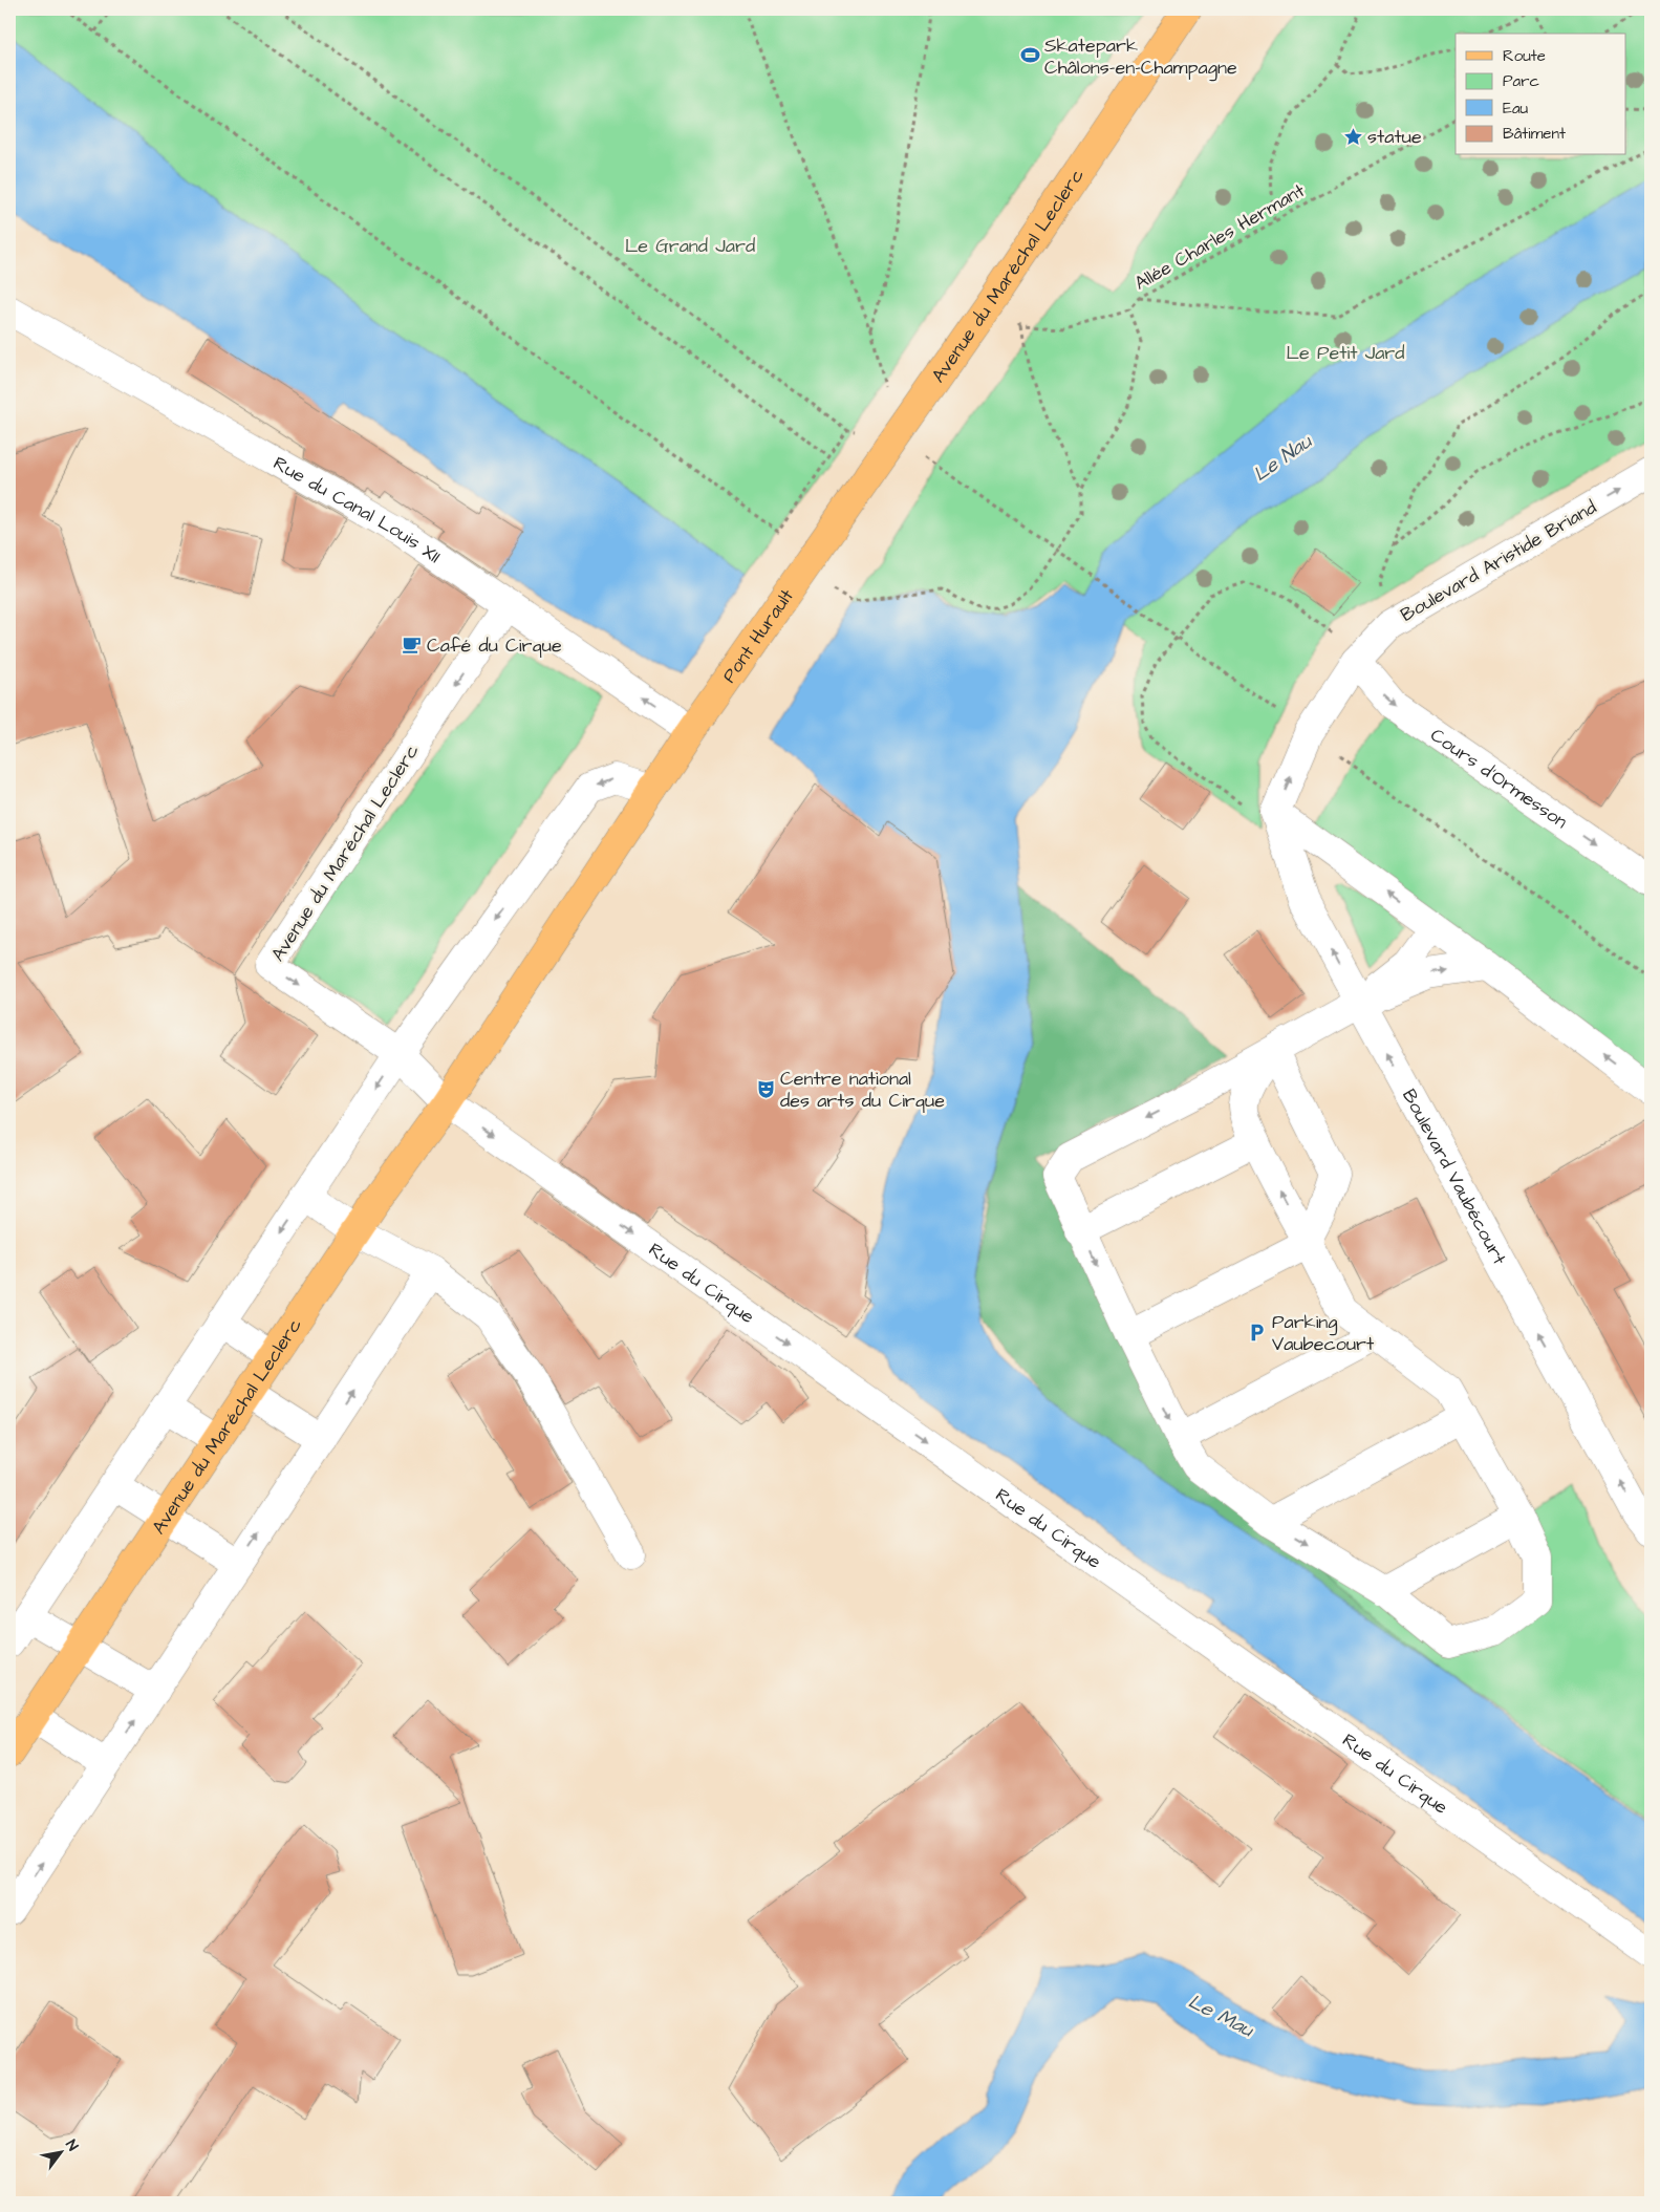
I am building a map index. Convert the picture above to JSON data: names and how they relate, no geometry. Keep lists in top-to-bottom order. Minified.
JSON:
{"streets":{"main road":["Avenue du Maréchal Leclerc","Pont Hurault"],"street":["Rue du Canal Louis XII","Boulevard Aristide Briand","Cours d'Ormesson","Boulevard Vaubécourt","Rue du Cirque"],"path":["Allée Charles Hermant"]},"crossings":[["Avenue du Maréchal Leclerc","Rue du Canal Louis XII"],["Avenue du Maréchal Leclerc","Pont Hurault"],["Avenue du Maréchal Leclerc","Rue du Cirque"],["Rue du Canal Louis XII","Pont Hurault"],["Boulevard Aristide Briand","Cours d'Ormesson"]],"one_way":["Boulevard Aristide Briand"],"water":["Le Nau","Le Mau"],"parks":["Le Grand Jard","Le Petit Jard"],"places":{"sports":["Skatepark Châlons-en-Champagne"],"place":["statue"],"cafe":["Café du Cirque"],"theatre":["Centre national des arts du Cirque"],"parking":["Parking Vaubecourt"]},"legend":["Route","Parc","Eau","Bâtiment"],"north":"top right"}
